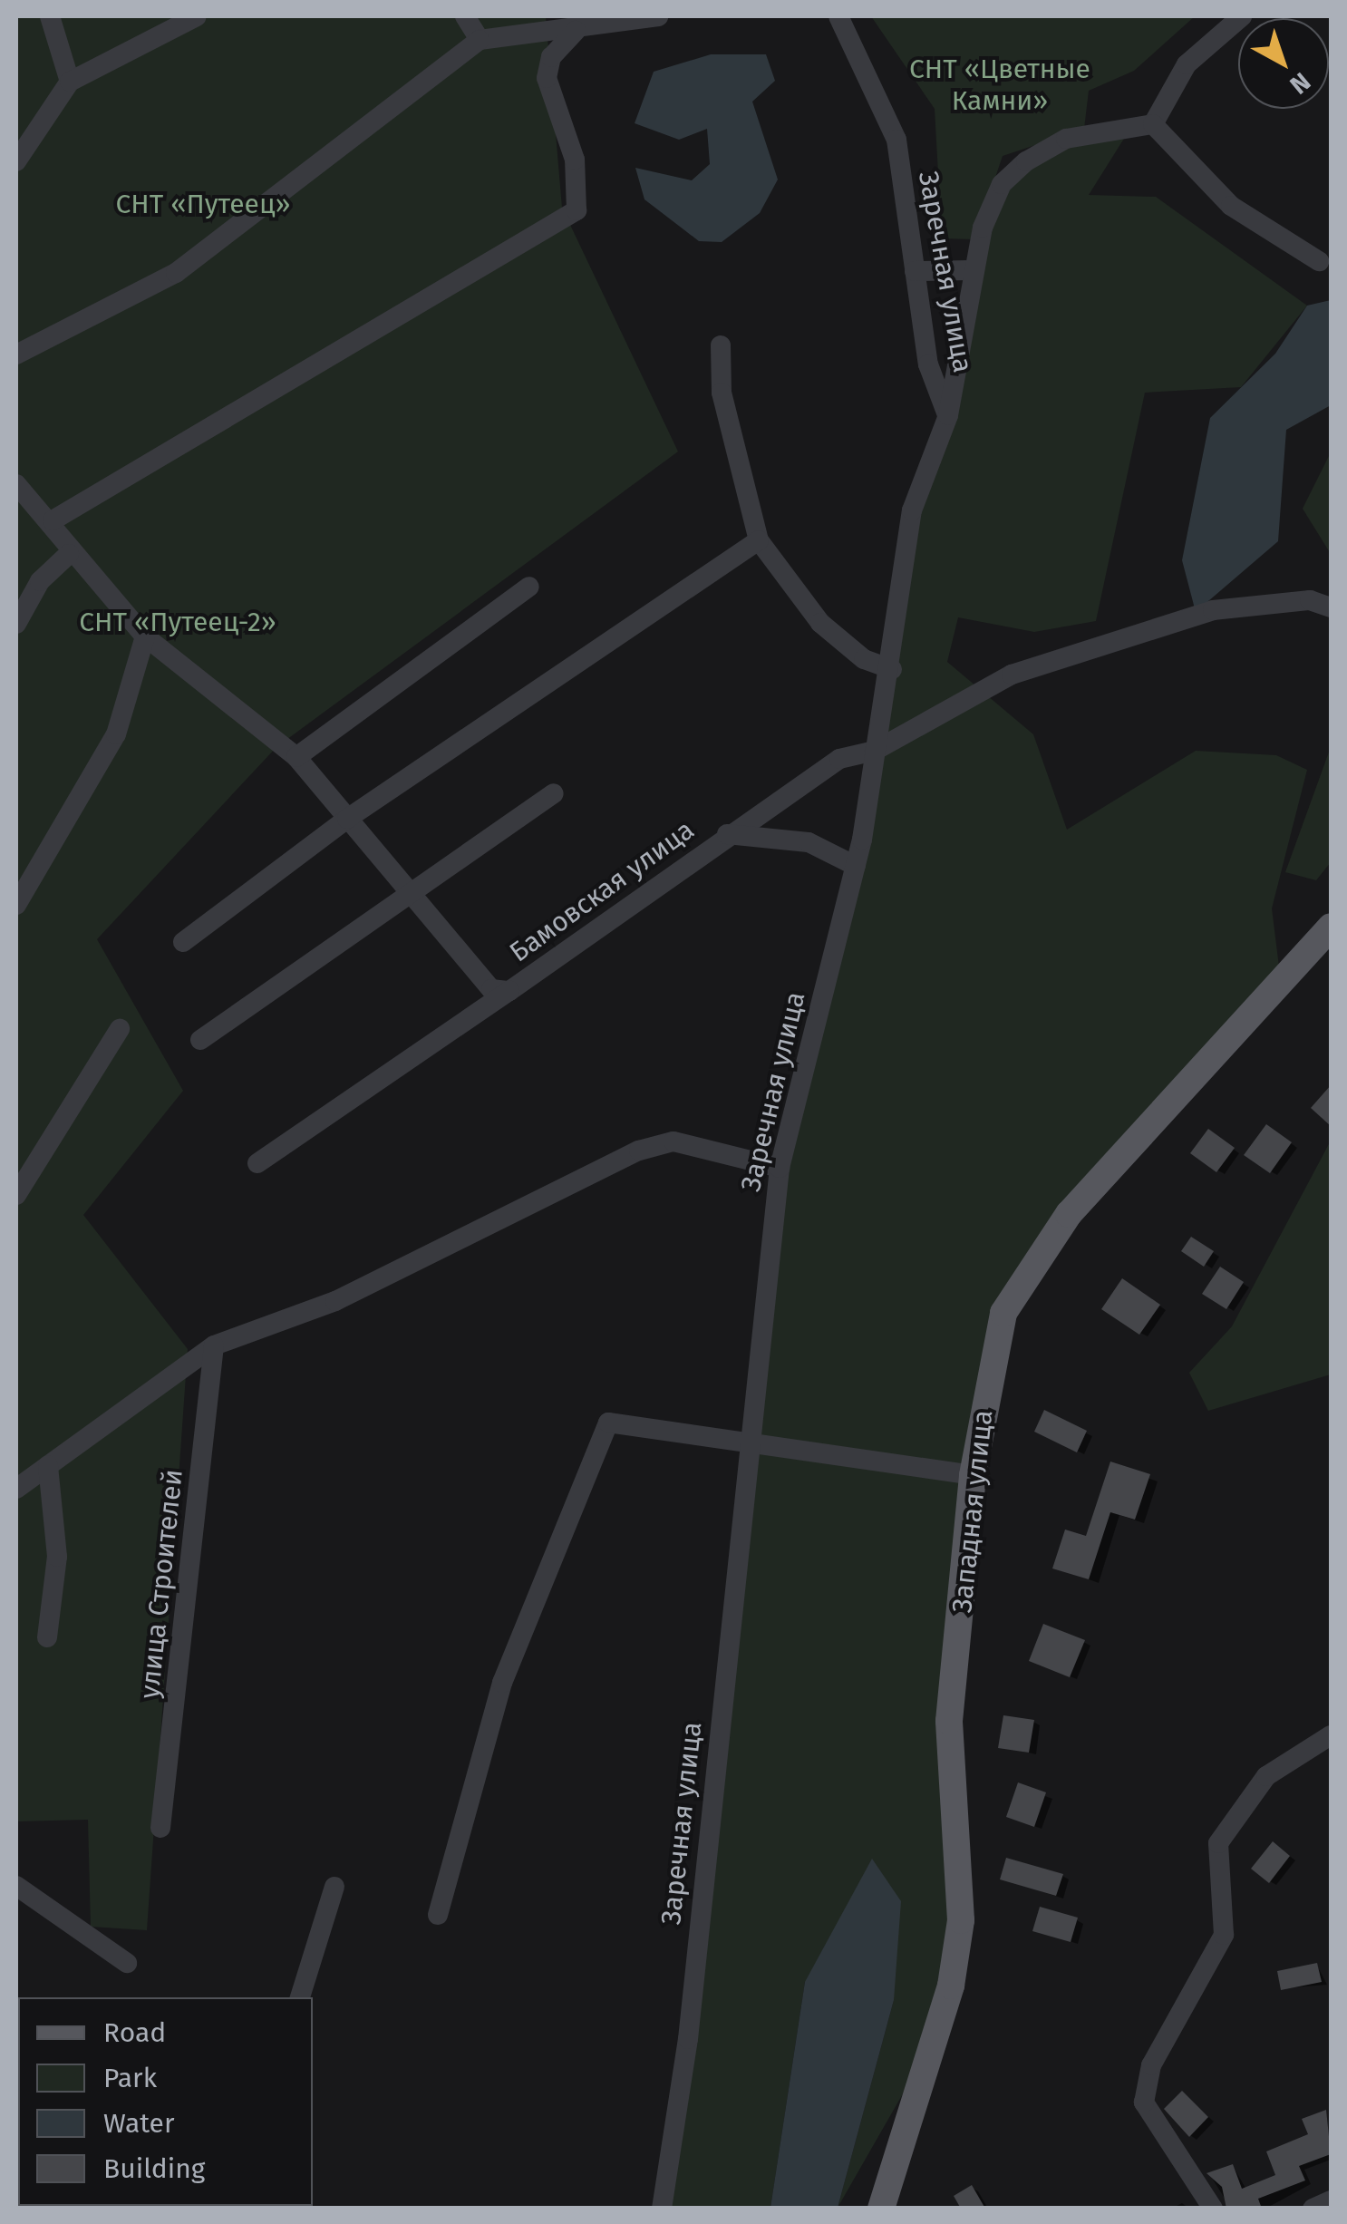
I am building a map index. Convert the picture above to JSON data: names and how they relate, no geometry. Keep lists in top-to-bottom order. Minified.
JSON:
{"streets":{"main road":["Западная улица"],"street":["Заречная улица","Бамовская улица","улица Строителей"]},"crossings":[["Заречная улица","Бамовская улица"]],"parks":["СНТ «Цветные Камни»","СНТ «Путеец»","СНТ «Путеец-2»"],"legend":["Road","Park","Water","Building"],"north":"bottom right"}
